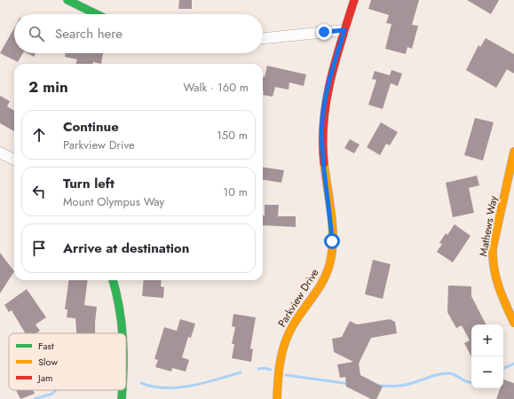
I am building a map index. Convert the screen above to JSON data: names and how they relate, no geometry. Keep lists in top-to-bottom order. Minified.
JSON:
{"streets":{"street":["Mathews Way","Parkview Drive"]},"legend":["Fast","Slow","Jam"],"page":{"search":"Search here","heading":["2 min","Walk · 160 m"],"list":[["Continue","Parkview Drive","150 m"],["Turn left","Mount Olympus Way","10 m"],"Arrive at destination"],"map_buttons":["+","−"]}}
